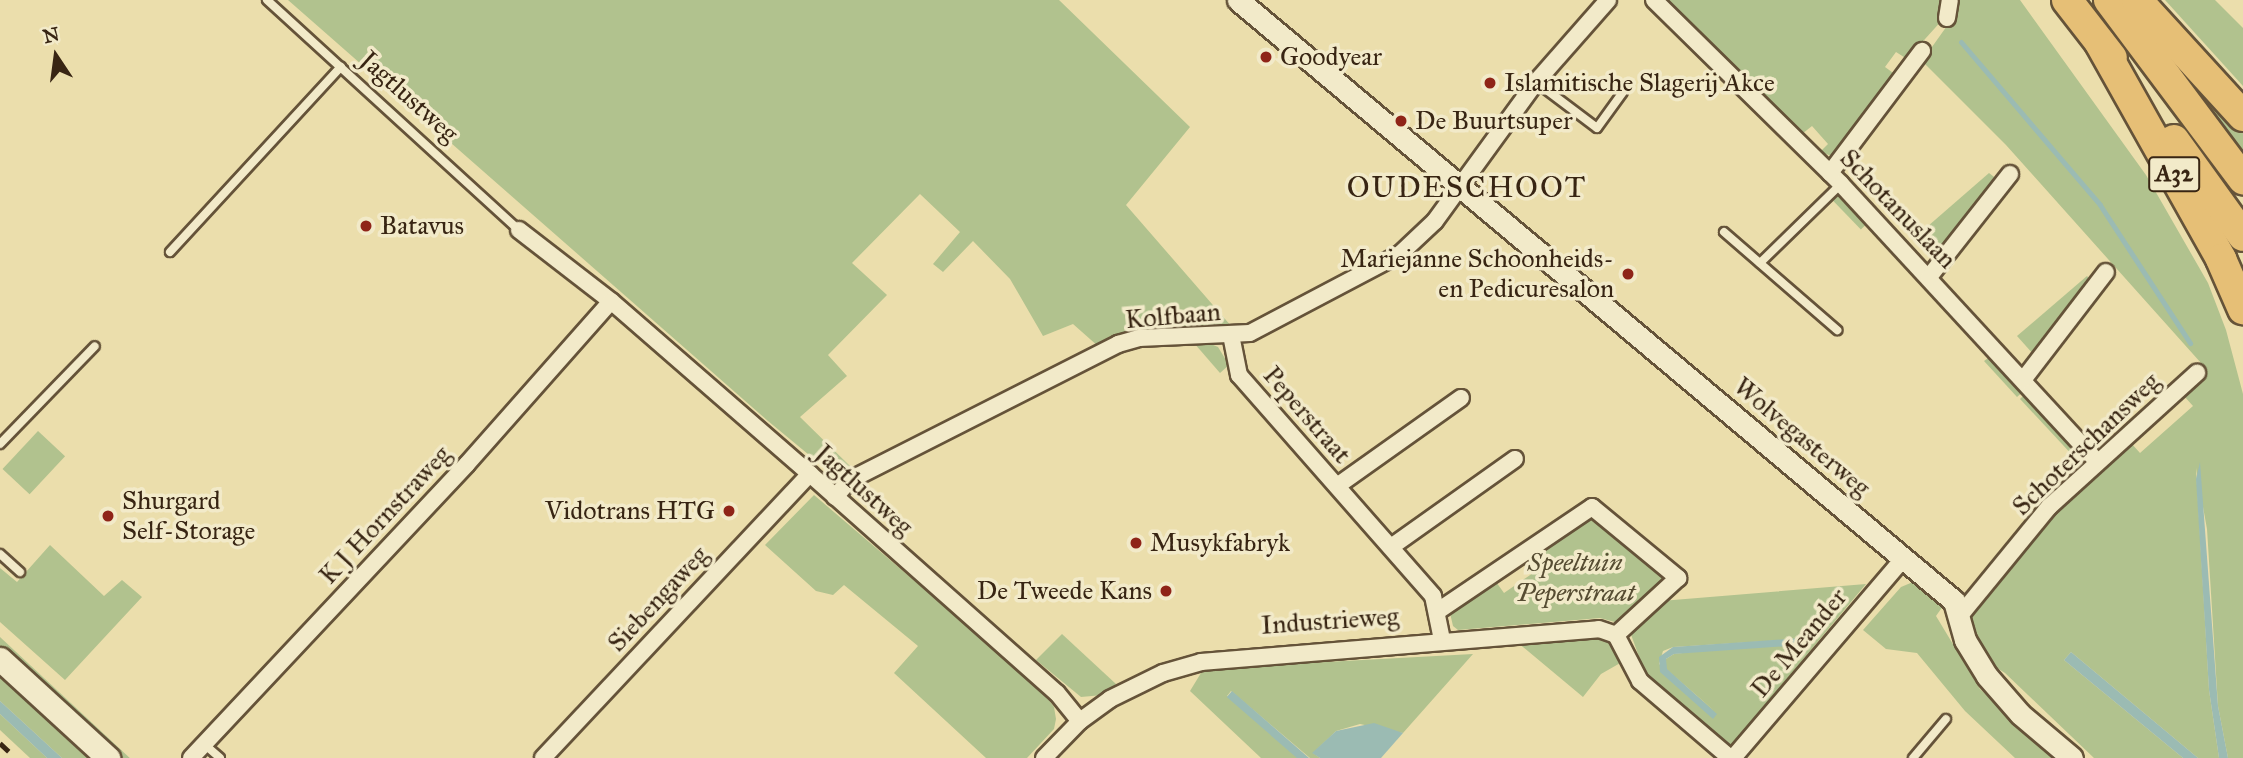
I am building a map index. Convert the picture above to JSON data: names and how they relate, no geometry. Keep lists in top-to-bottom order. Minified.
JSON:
{"streets":{"highway":["A32"],"street":["Jagtlustweg","Schotanuslaan","Kolfbaan","Peperstraat","Wolvegasterweg","Schoterschansweg","K J Hornstraweg","Siebengaweg","Industrieweg","De Meander"]},"crossings":[["Jagtlustweg","Kolfbaan"],["Jagtlustweg","K J Hornstraweg"],["Jagtlustweg","Siebengaweg"],["Jagtlustweg","Industrieweg"],["Schotanuslaan","Schoterschansweg"],["Kolfbaan","Peperstraat"],["Kolfbaan","Wolvegasterweg"],["Peperstraat","Industrieweg"],["Wolvegasterweg","Schoterschansweg"],["Wolvegasterweg","De Meander"]],"districts":["OUDESCHOOT"],"parks":["Speeltuin Peperstraat"],"places":["Goodyear","Islamitische Slagerij Akce","De Buurtsuper","Batavus","Mariejanne Schoonheids- en Pedicuresalon","Vidotrans HTG","Shurgard Self-Storage","Musykfabryk","De Tweede Kans"],"north":"top"}
